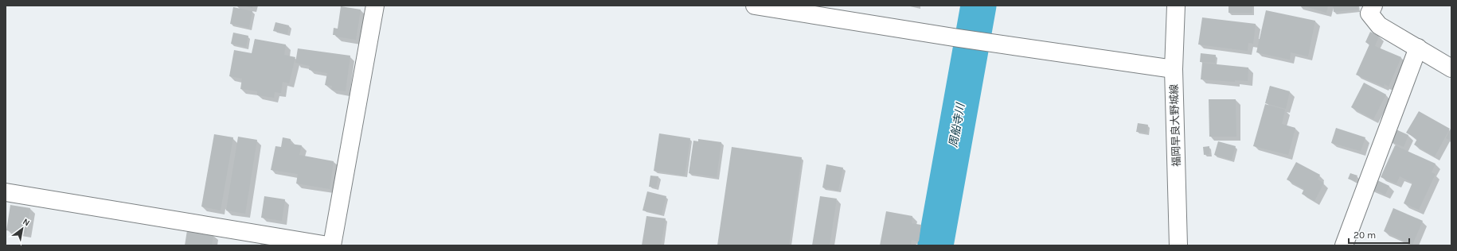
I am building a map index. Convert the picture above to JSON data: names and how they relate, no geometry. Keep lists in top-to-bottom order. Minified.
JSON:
{"streets":{"street":["福岡早良大野城線"]},"water":["周船寺川"],"scale_bar":"20 m","north":"top right"}
